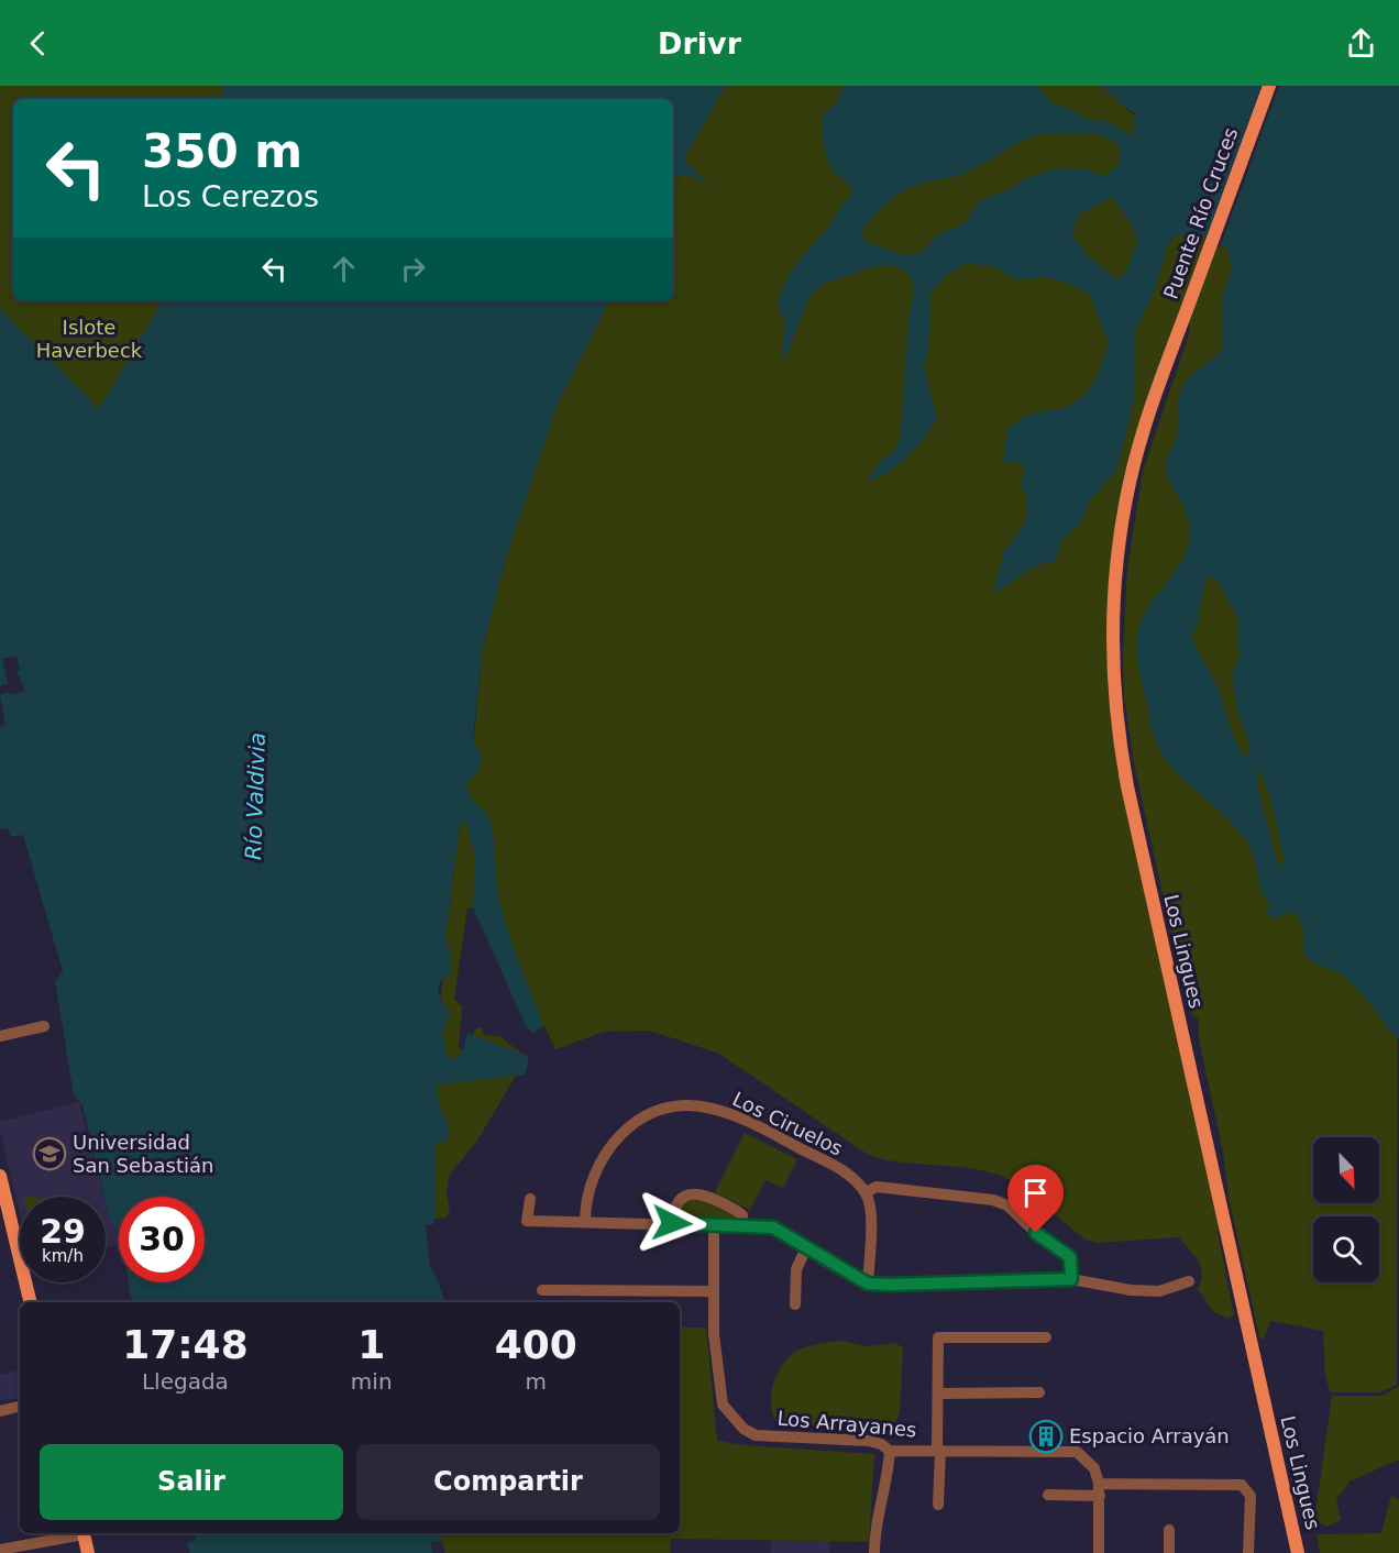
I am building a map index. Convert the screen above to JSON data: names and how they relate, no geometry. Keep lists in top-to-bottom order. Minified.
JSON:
{"streets":{"main road":["Puente Río Cruces","Los Lingues"],"street":["Los Ciruelos","Los Arrayanes"]},"crossings":[["Puente Río Cruces","Los Lingues"]],"water":["Río Valdivia"],"parks":["Islote Haverbeck"],"places":{"school or university":["Universidad San Sebastián"],"building":["Espacio Arrayán"]},"north":"bottom right","page":{"header":"Drivr","turn":["350 m","Los Cerezos"],"speed":"29 km/h","limit":"30","eta":["17:48","Llegada","1","min","400","m"],"buttons":["Salir","Compartir"]}}
